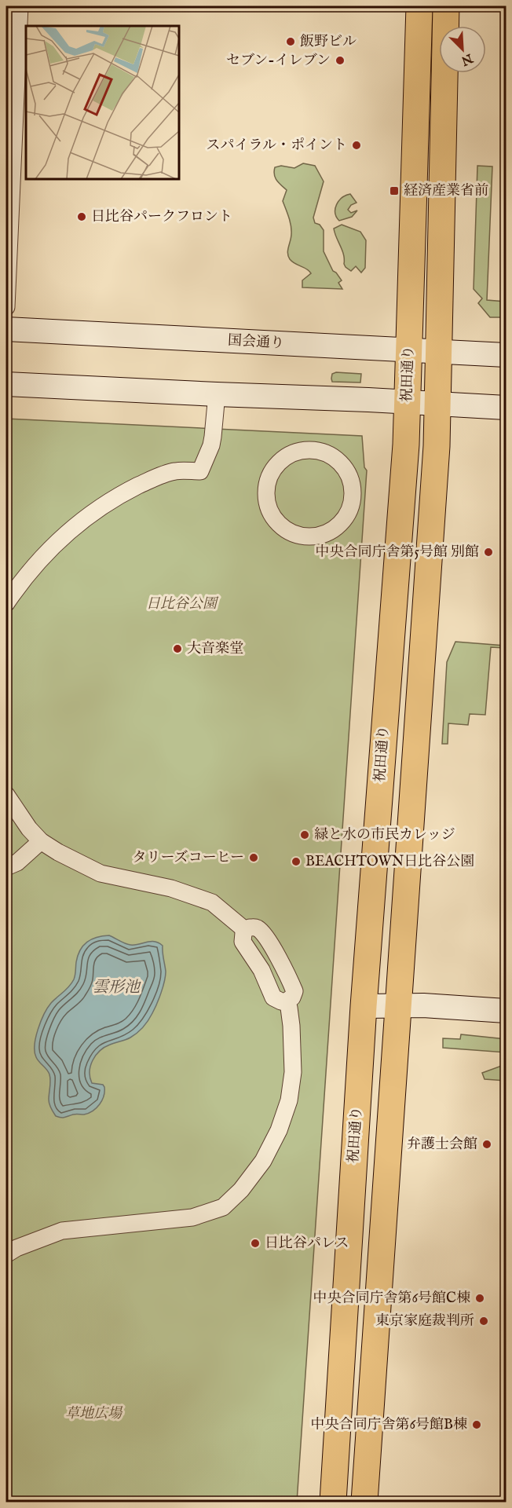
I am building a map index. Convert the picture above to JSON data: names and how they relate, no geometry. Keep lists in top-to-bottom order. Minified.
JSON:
{"streets":{"main road":["祝田通り"],"street":["国会通り"]},"crossings":[["国会通り","祝田通り"]],"water":["雲形池"],"parks":["日比谷公園","草地広場"],"places":{"other":["飯野ビル","セブン-イレブン","スパイラル・ポイント","日比谷パークフロント","中央合同庁舎第5号館 別館","大音楽堂","緑と水の市民カレッジ","タリーズコーヒー","BEACHTOWN日比谷公園","弁護士会館","日比谷パレス","中央合同庁舎第6号館C棟","東京家庭裁判所","中央合同庁舎第6号館B棟"],"transit":["経済産業省前"]},"north":"bottom right"}
